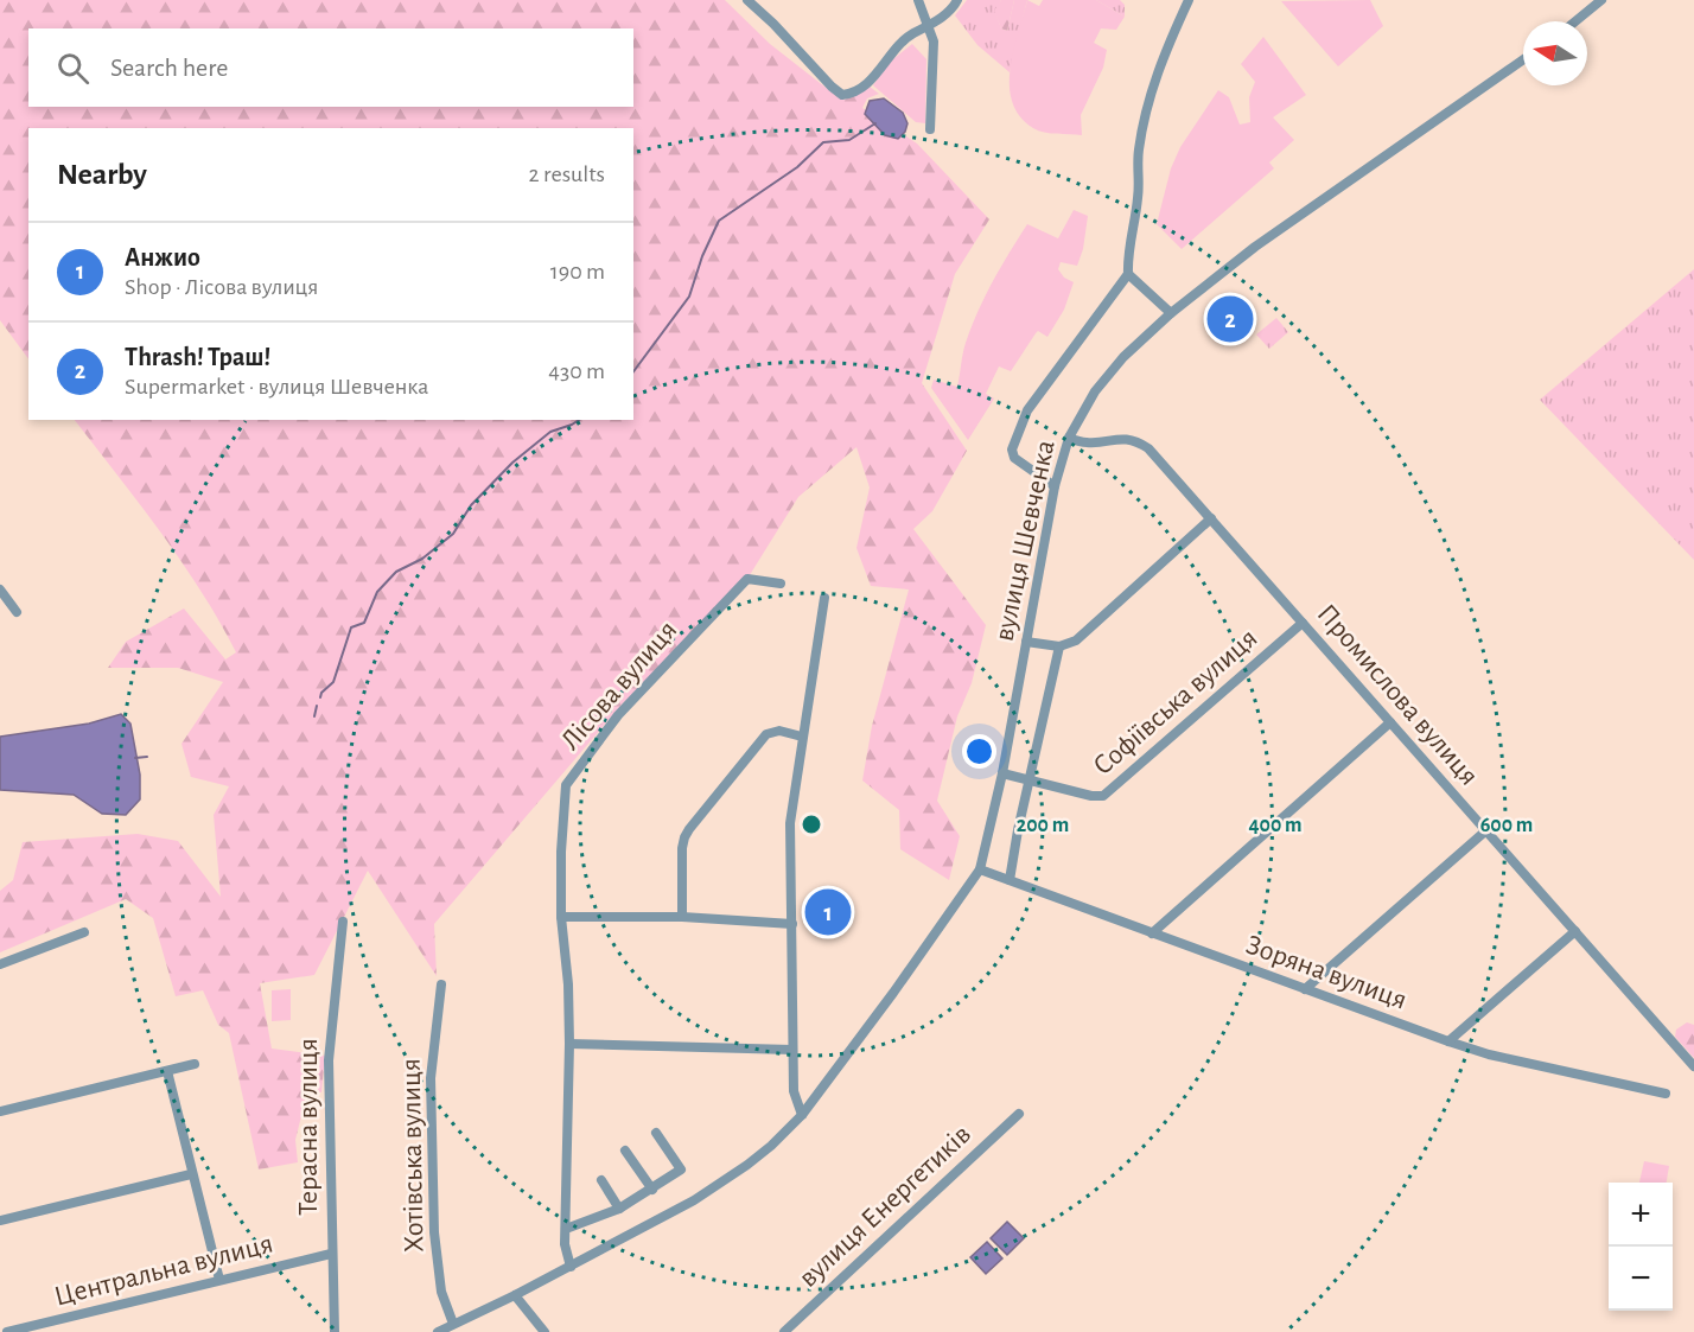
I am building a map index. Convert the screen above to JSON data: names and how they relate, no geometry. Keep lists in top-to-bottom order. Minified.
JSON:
{"streets":{"street":["вулиця Шевченка","Лісова вулиця","Промислова вулиця","Софіївська вулиця","Зоряна вулиця","Терасна вулиця","Хотівська вулиця","вулиця Енергетиків","Центральна вулиця"]},"crossings":[["вулиця Шевченка","Лісова вулиця"],["вулиця Шевченка","Промислова вулиця"],["вулиця Шевченка","Зоряна вулиця"],["вулиця Шевченка","Хотівська вулиця"],["Промислова вулиця","Софіївська вулиця"],["Терасна вулиця","Центральна вулиця"]],"north":"left","page":{"search":"Search here","heading":["Nearby","2 results"],"list":[{"mark":"1","name":"Анжио","note":"Shop · Лісова вулиця","value":"190 m"},{"mark":"2","name":"Thrash! Траш!","note":"Supermarket · вулиця Шевченка","value":"430 m"}],"pins":["2","1"],"map_buttons":["+","−"]},"rings":["200 m","400 m","600 m"]}
